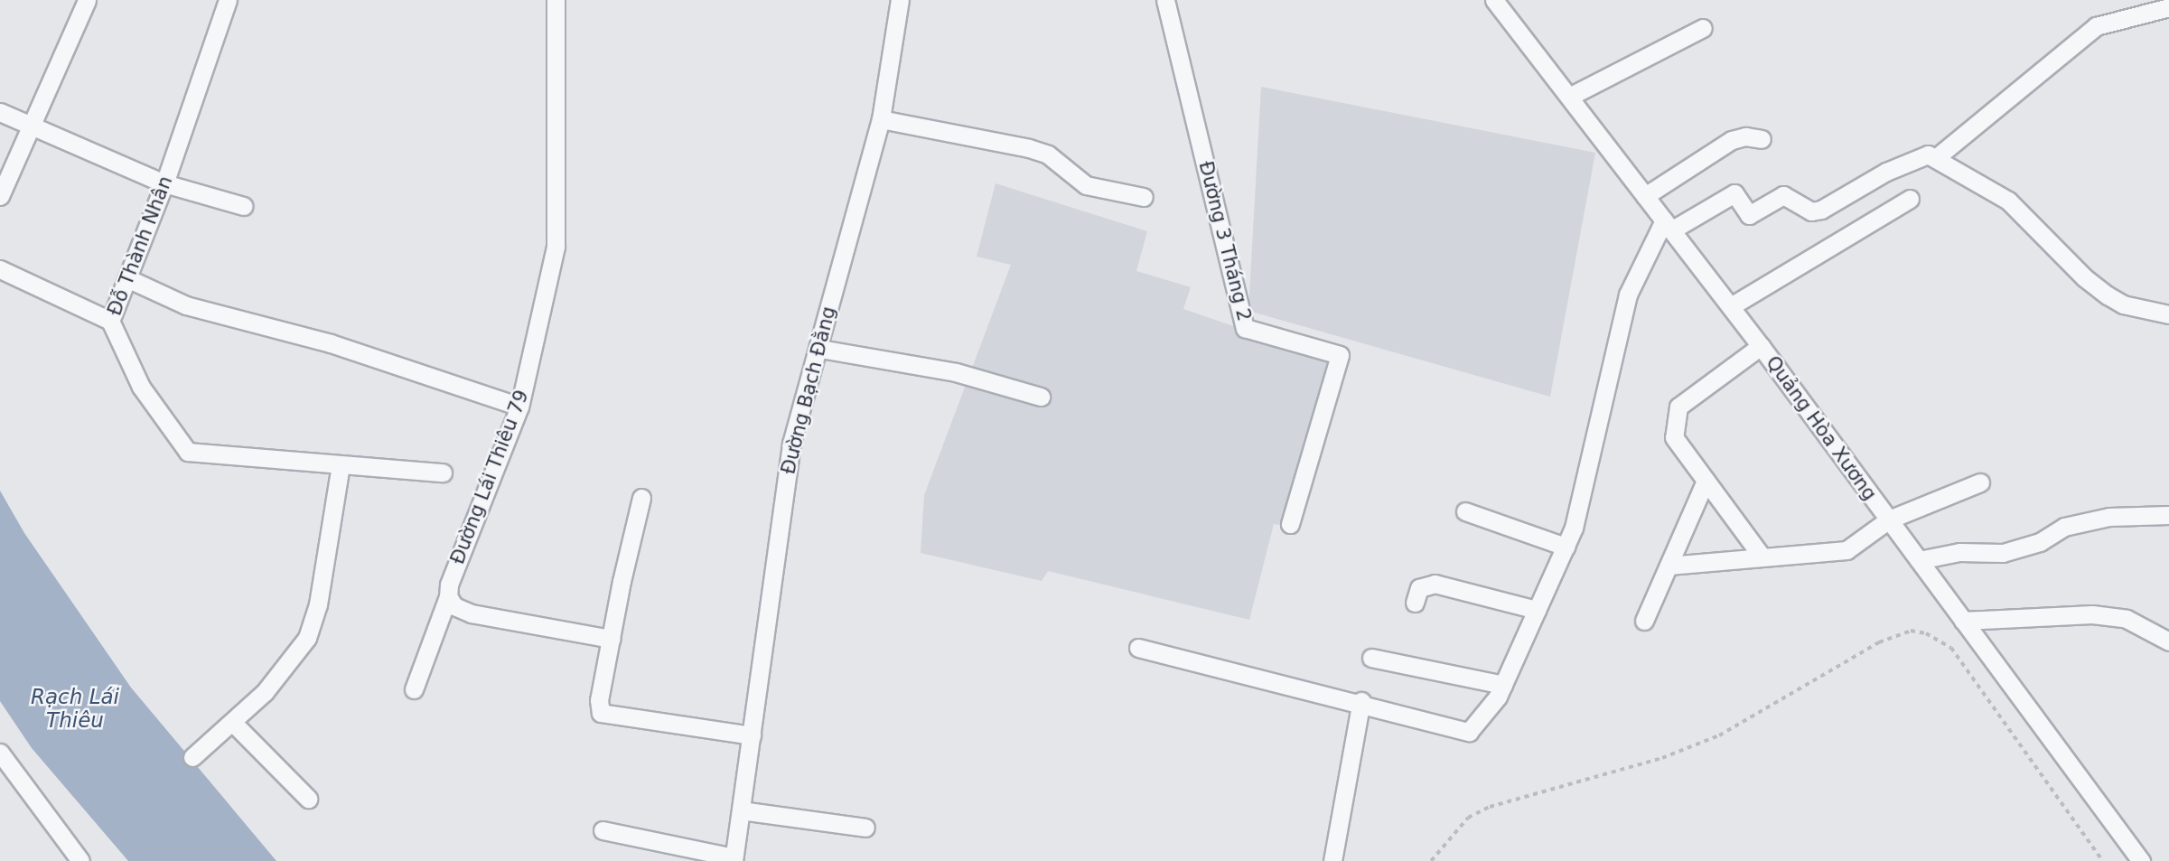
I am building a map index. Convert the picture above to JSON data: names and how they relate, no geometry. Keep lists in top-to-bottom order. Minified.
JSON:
{"streets":{"street":["Đường 3 Tháng 2","Đỗ Thành Nhân","Đường Bạch Đằng","Quảng Hòa Xương","Đường Lái Thiêu 79"]},"water":["Rạch Lái Thiêu"]}
